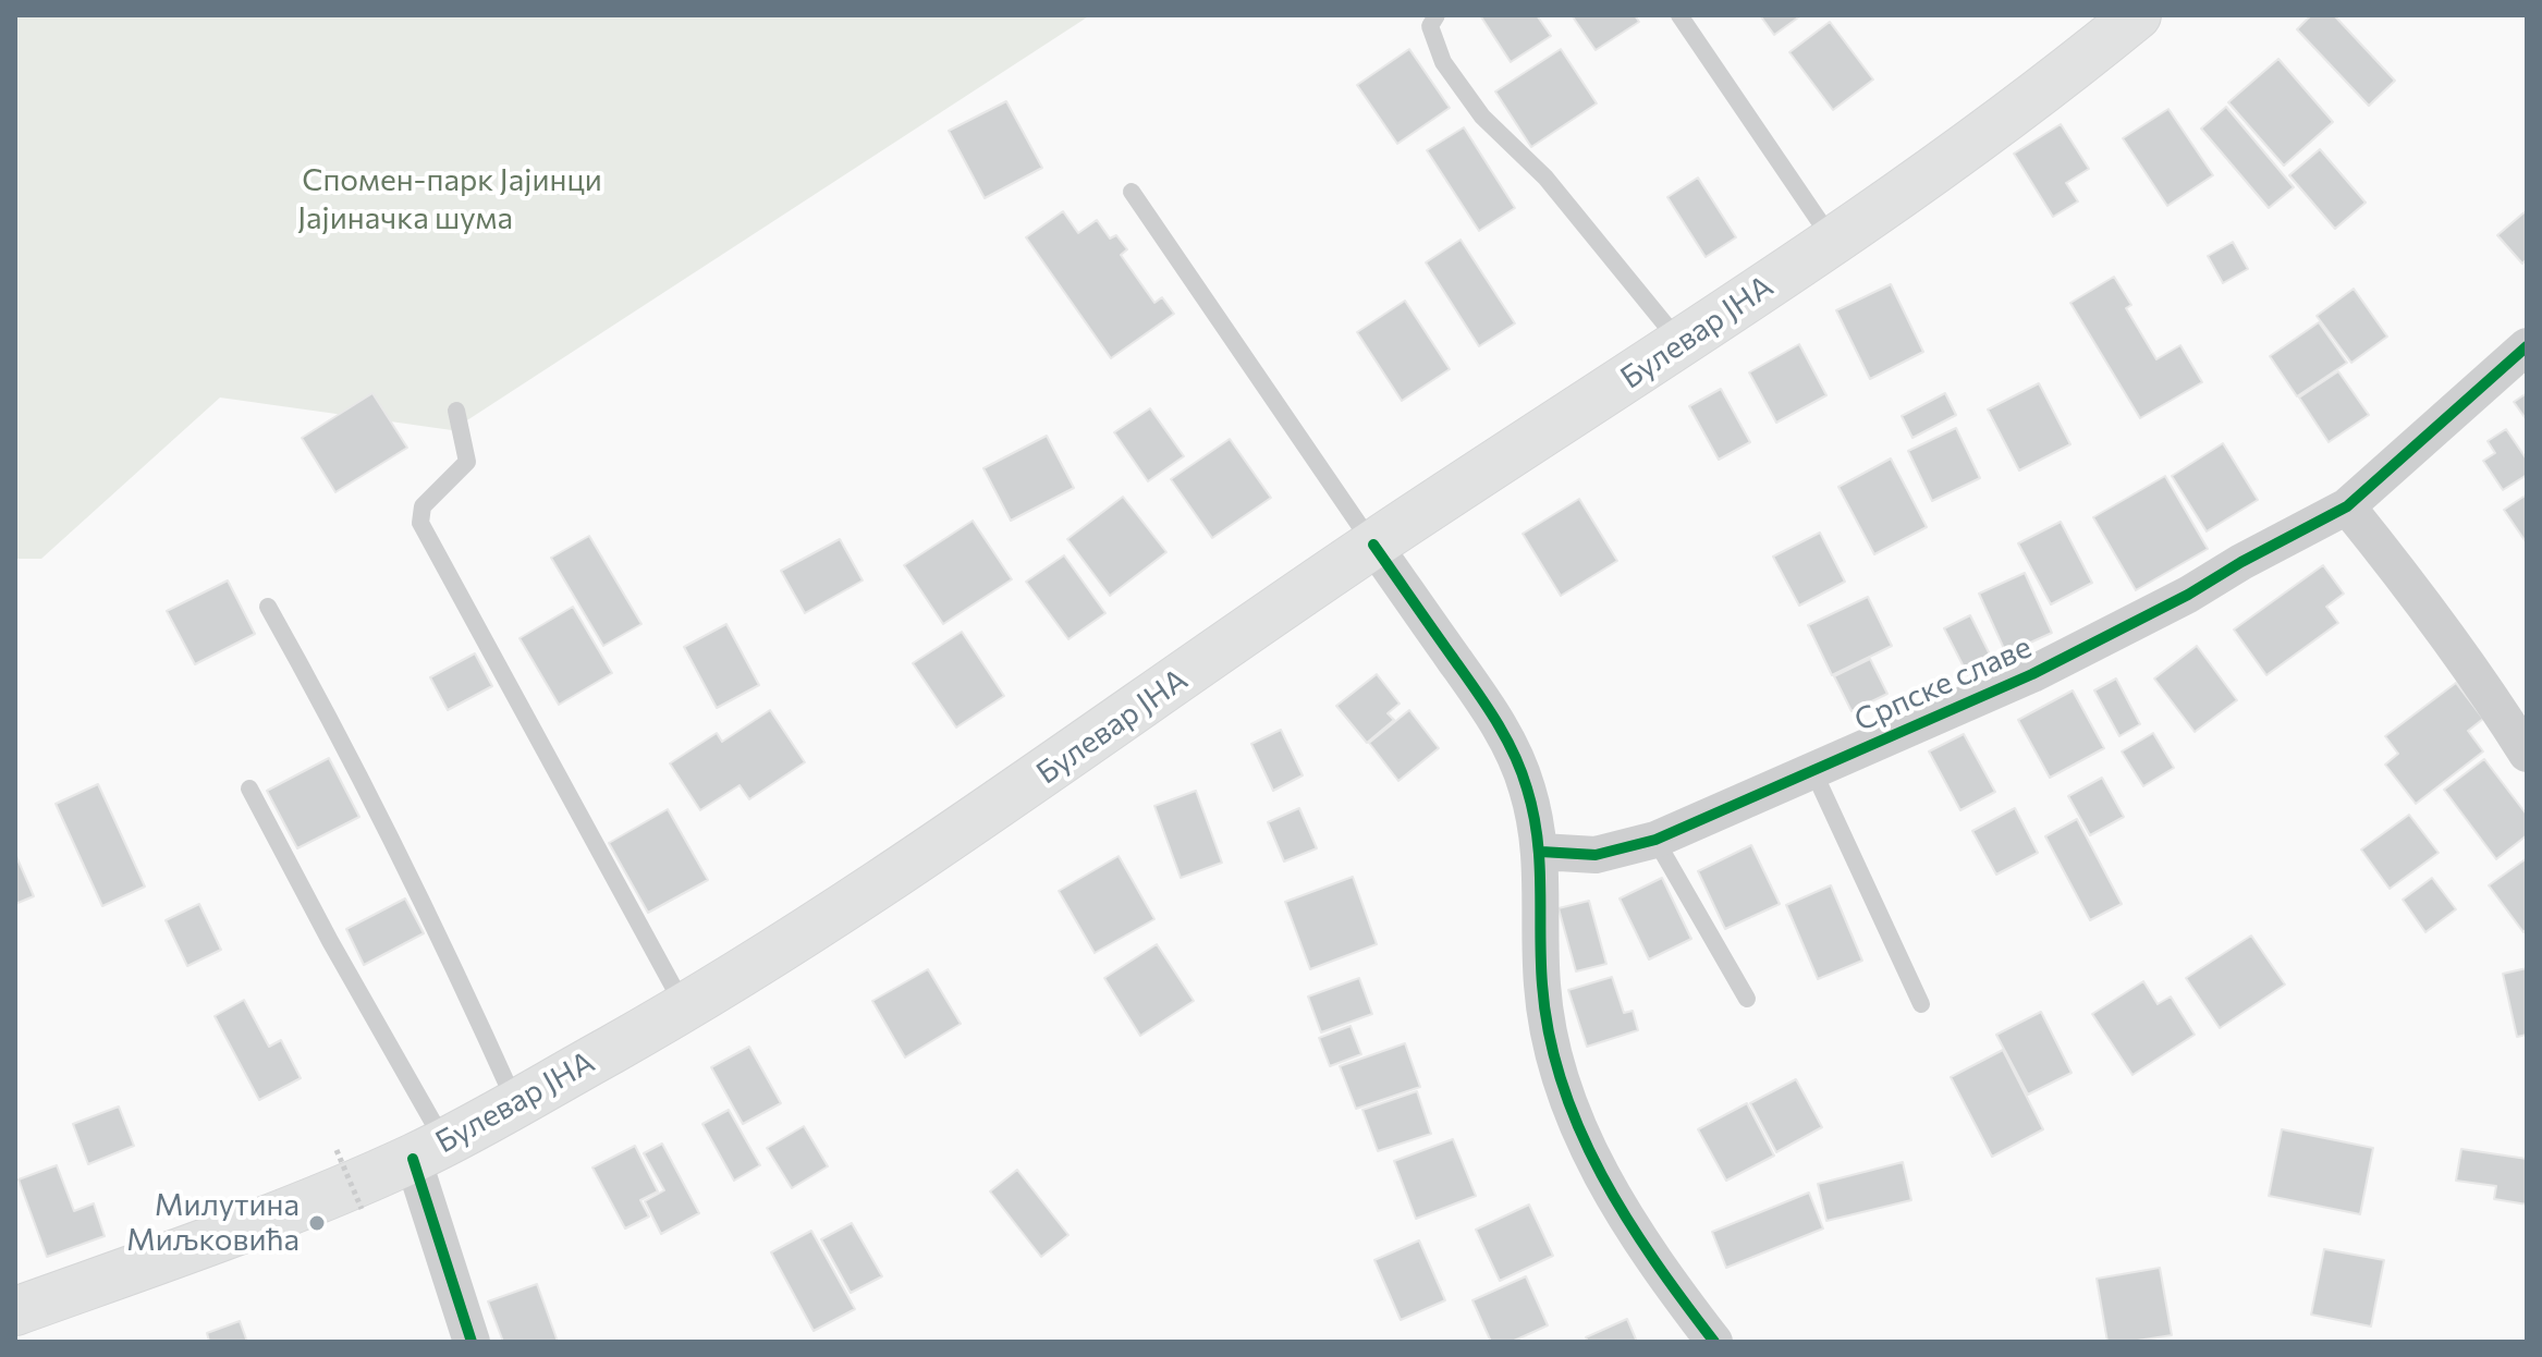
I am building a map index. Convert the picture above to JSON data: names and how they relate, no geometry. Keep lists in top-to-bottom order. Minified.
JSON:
{"streets":{"main road":["Булевар ЈНА"],"street":["Српске славе"]},"parks":["Спомен-парк Јајинци","Јајиначка шума"],"places":["Милутина Миљковића"]}
